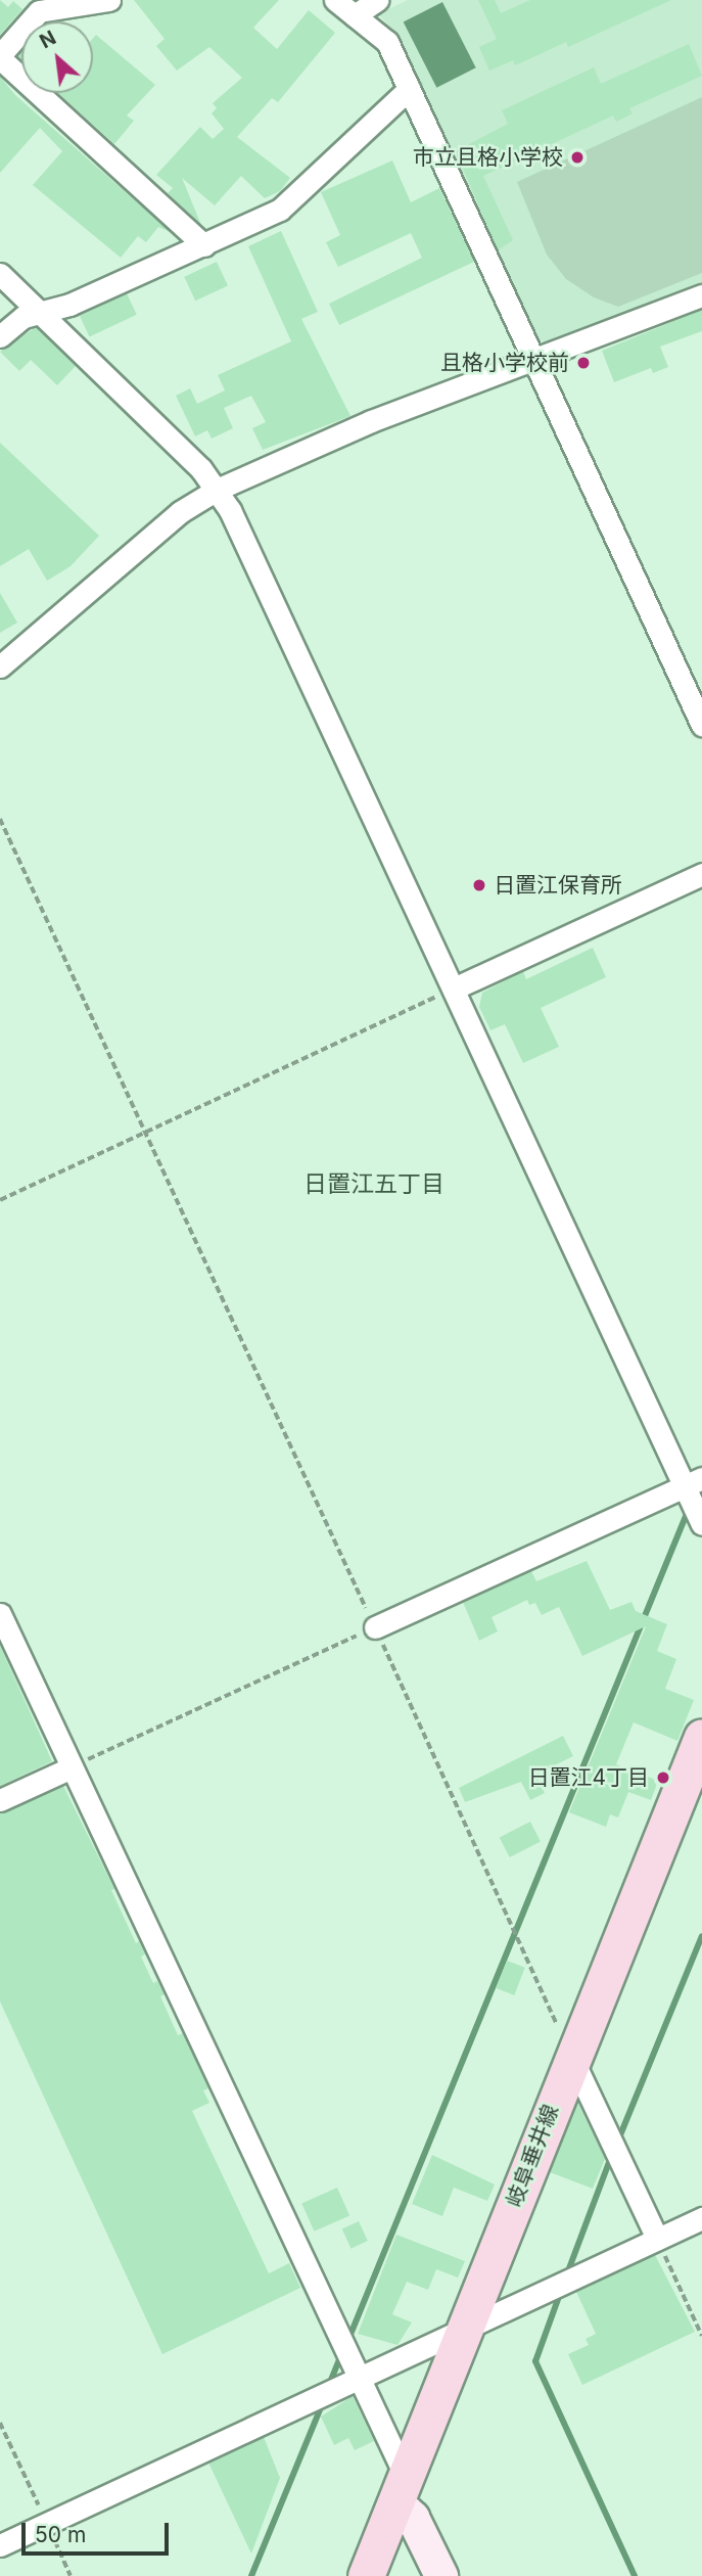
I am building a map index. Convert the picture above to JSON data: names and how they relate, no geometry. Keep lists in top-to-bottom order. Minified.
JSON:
{"streets":{"main road":["岐阜垂井線"]},"districts":["日置江五丁目"],"places":["市立且格小学校","且格小学校前","日置江保育所","日置江4丁目"],"scale_bar":"50 m","north":"top left"}
